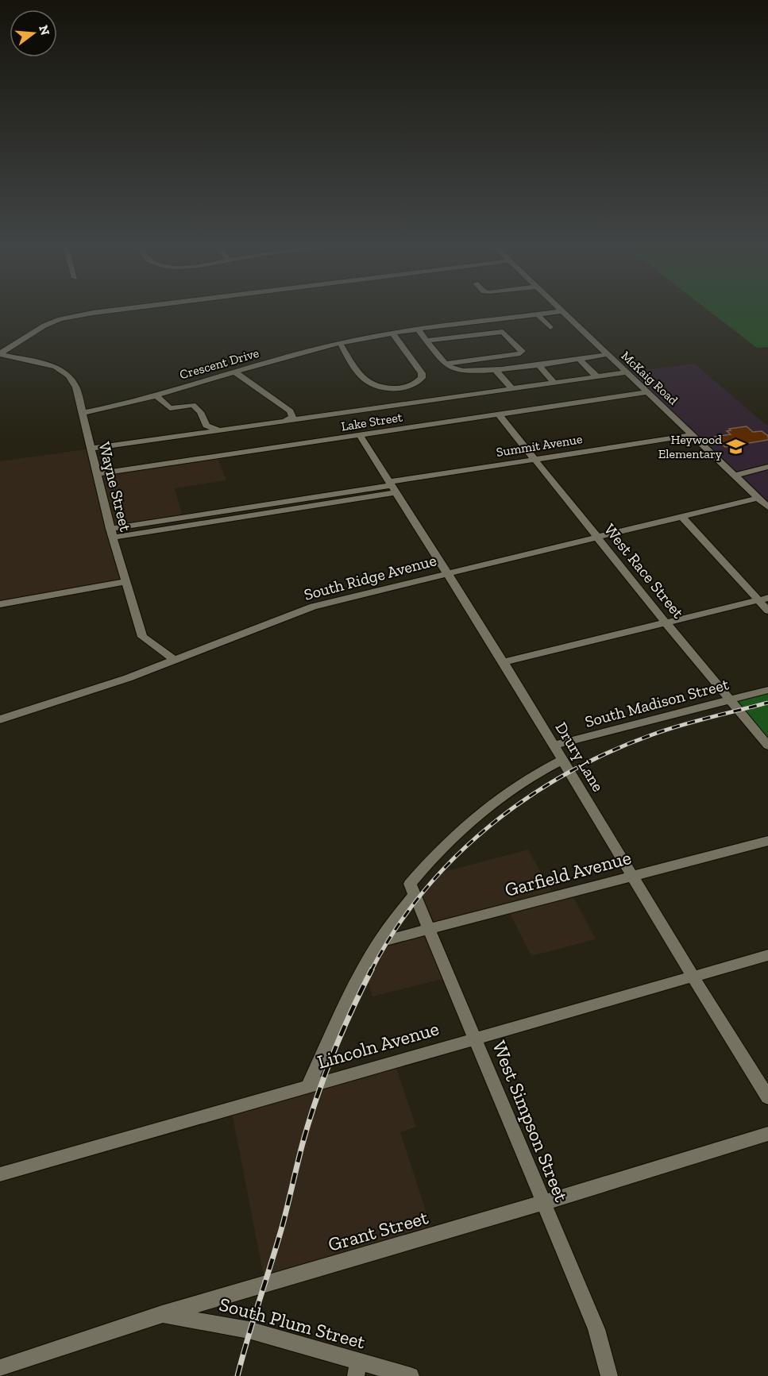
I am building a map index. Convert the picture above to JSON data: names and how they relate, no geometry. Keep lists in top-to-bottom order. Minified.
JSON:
{"streets":{"street":["Crescent Drive","McKaig Road","Lake Street","Summit Avenue","Wayne Street","West Race Street","South Ridge Avenue","South Madison Street","Drury Lane","Garfield Avenue","Lincoln Avenue","West Simpson Street","Grant Street","South Plum Street"]},"crossings":[["Crescent Drive","McKaig Road"],["Crescent Drive","Wayne Street"],["McKaig Road","Lake Street"],["McKaig Road","Summit Avenue"],["McKaig Road","South Ridge Avenue"],["Lake Street","Wayne Street"],["Lake Street","West Race Street"],["Lake Street","Drury Lane"],["Summit Avenue","Wayne Street"],["Summit Avenue","West Race Street"],["Summit Avenue","Drury Lane"],["Wayne Street","South Ridge Avenue"],["West Race Street","South Ridge Avenue"],["West Race Street","South Madison Street"],["South Ridge Avenue","Drury Lane"],["South Madison Street","Drury Lane"],["Drury Lane","Garfield Avenue"],["Drury Lane","Lincoln Avenue"],["Garfield Avenue","West Simpson Street"],["Lincoln Avenue","West Simpson Street"],["West Simpson Street","Grant Street"],["Grant Street","South Plum Street"]],"places":{"school or university":["Heywood Elementary"]},"north":"right"}
